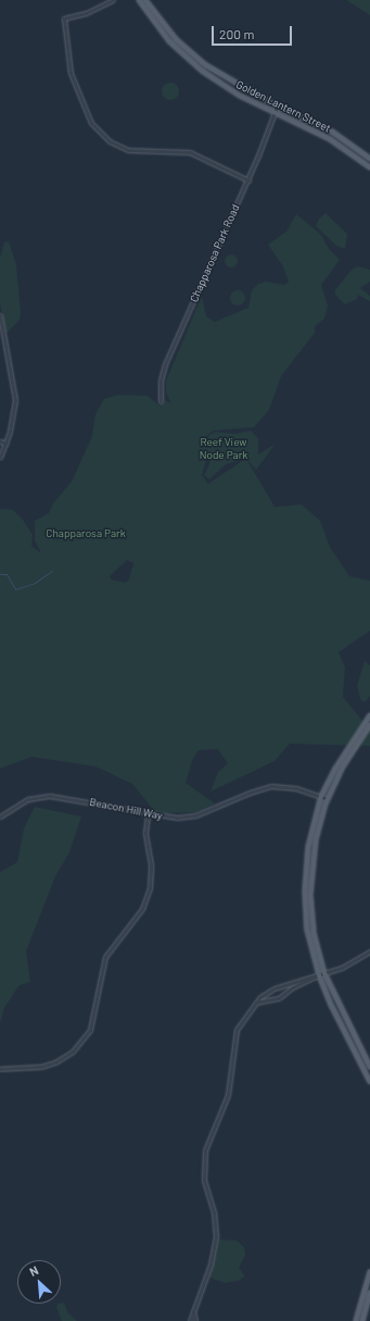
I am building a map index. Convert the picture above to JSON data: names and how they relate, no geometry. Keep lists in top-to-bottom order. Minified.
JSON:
{"streets":{"main road":["Golden Lantern Street"],"street":["Chapparosa Park Road","Beacon Hill Way"]},"crossings":[["Golden Lantern Street","Chapparosa Park Road"]],"parks":["Reef View Node Park","Chapparosa Park"],"scale_bar":"200 m","north":"top left"}
